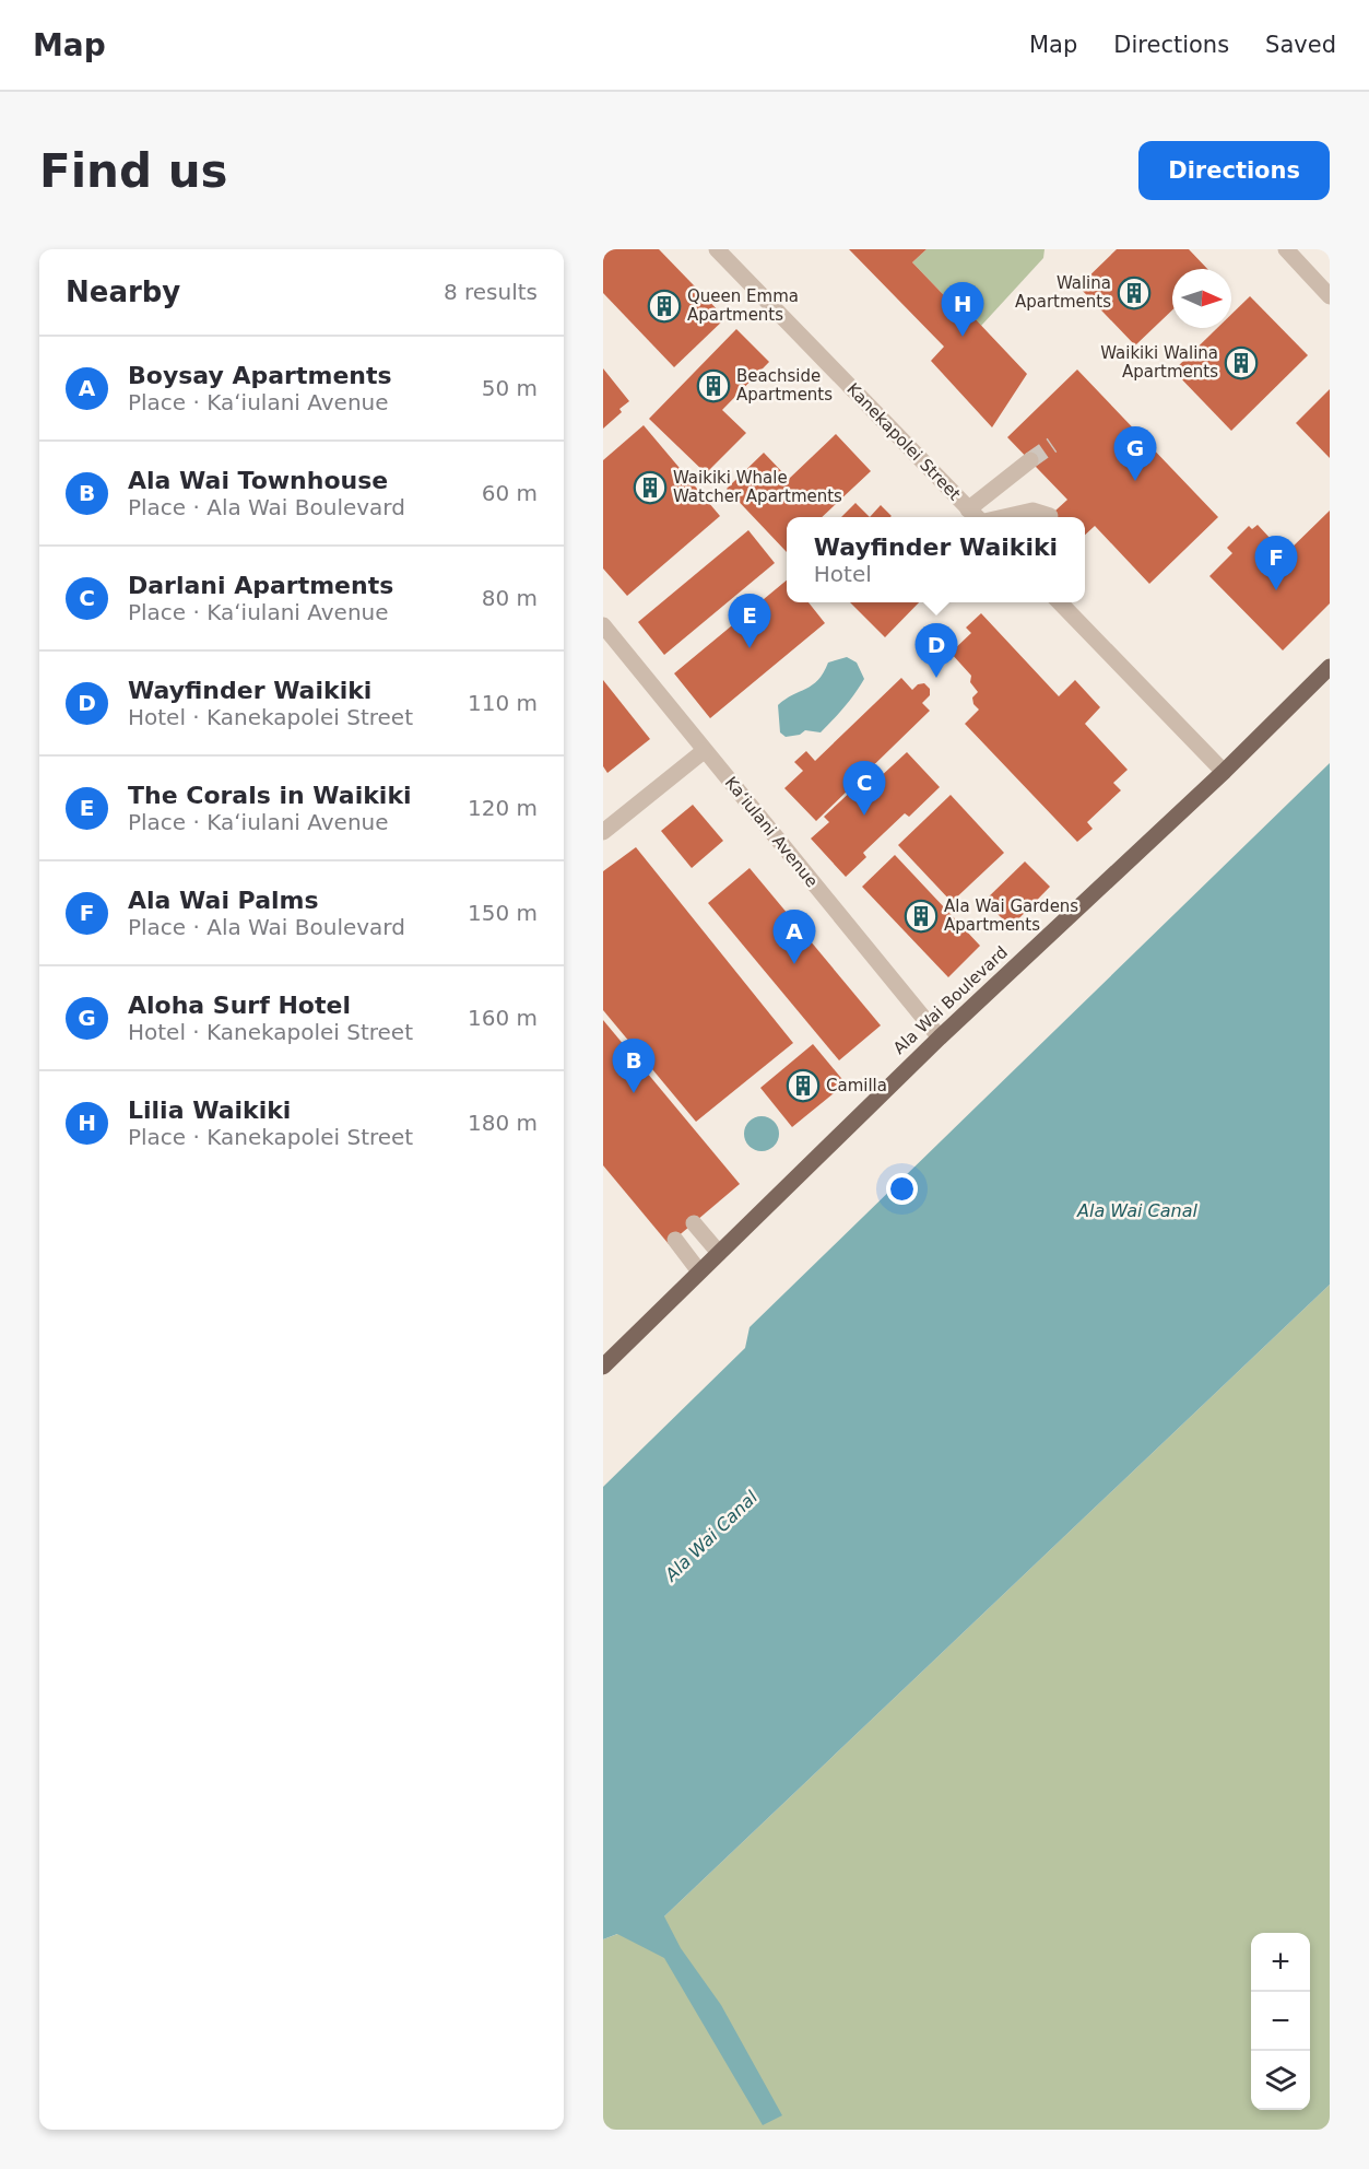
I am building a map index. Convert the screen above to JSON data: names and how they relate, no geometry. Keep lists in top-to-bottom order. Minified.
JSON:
{"streets":{"main road":["Ala Wai Boulevard"],"street":["Kanekapolei Street","Kaʻiulani Avenue"]},"crossings":[["Kaʻiulani Avenue","Ala Wai Boulevard"]],"water":["Ala Wai Canal"],"places":{"building":["Walina Apartments","Queen Emma Apartments","Waikiki Walina Apartments","Beachside Apartments","Waikiki Whale Watcher Apartments","Ala Wai Gardens Apartments","Camilla"]},"north":"right","page":{"header":"Map","nav":["Map","Directions","Saved"],"buttons":"Directions","title":"Find us","heading":["Nearby","8 results"],"pins":["H","G","F","E","D","C","A","B"],"list":[{"mark":"A","name":"Boysay Apartments","note":"Place · Kaʻiulani Avenue","value":"50 m"},{"mark":"B","name":"Ala Wai Townhouse","note":"Place · Ala Wai Boulevard","value":"60 m"},{"mark":"C","name":"Darlani Apartments","note":"Place · Kaʻiulani Avenue","value":"80 m"},{"mark":"D","name":"Wayfinder Waikiki","note":"Hotel · Kanekapolei Street","value":"110 m"},{"mark":"E","name":"The Corals in Waikiki","note":"Place · Kaʻiulani Avenue","value":"120 m"},{"mark":"F","name":"Ala Wai Palms","note":"Place · Ala Wai Boulevard","value":"150 m"},{"mark":"G","name":"Aloha Surf Hotel","note":"Hotel · Kanekapolei Street","value":"160 m"},{"mark":"H","name":"Lilia Waikiki","note":"Place · Kanekapolei Street","value":"180 m"}],"popup":["Wayfinder Waikiki","Hotel"],"map_buttons":["+","−"]}}
